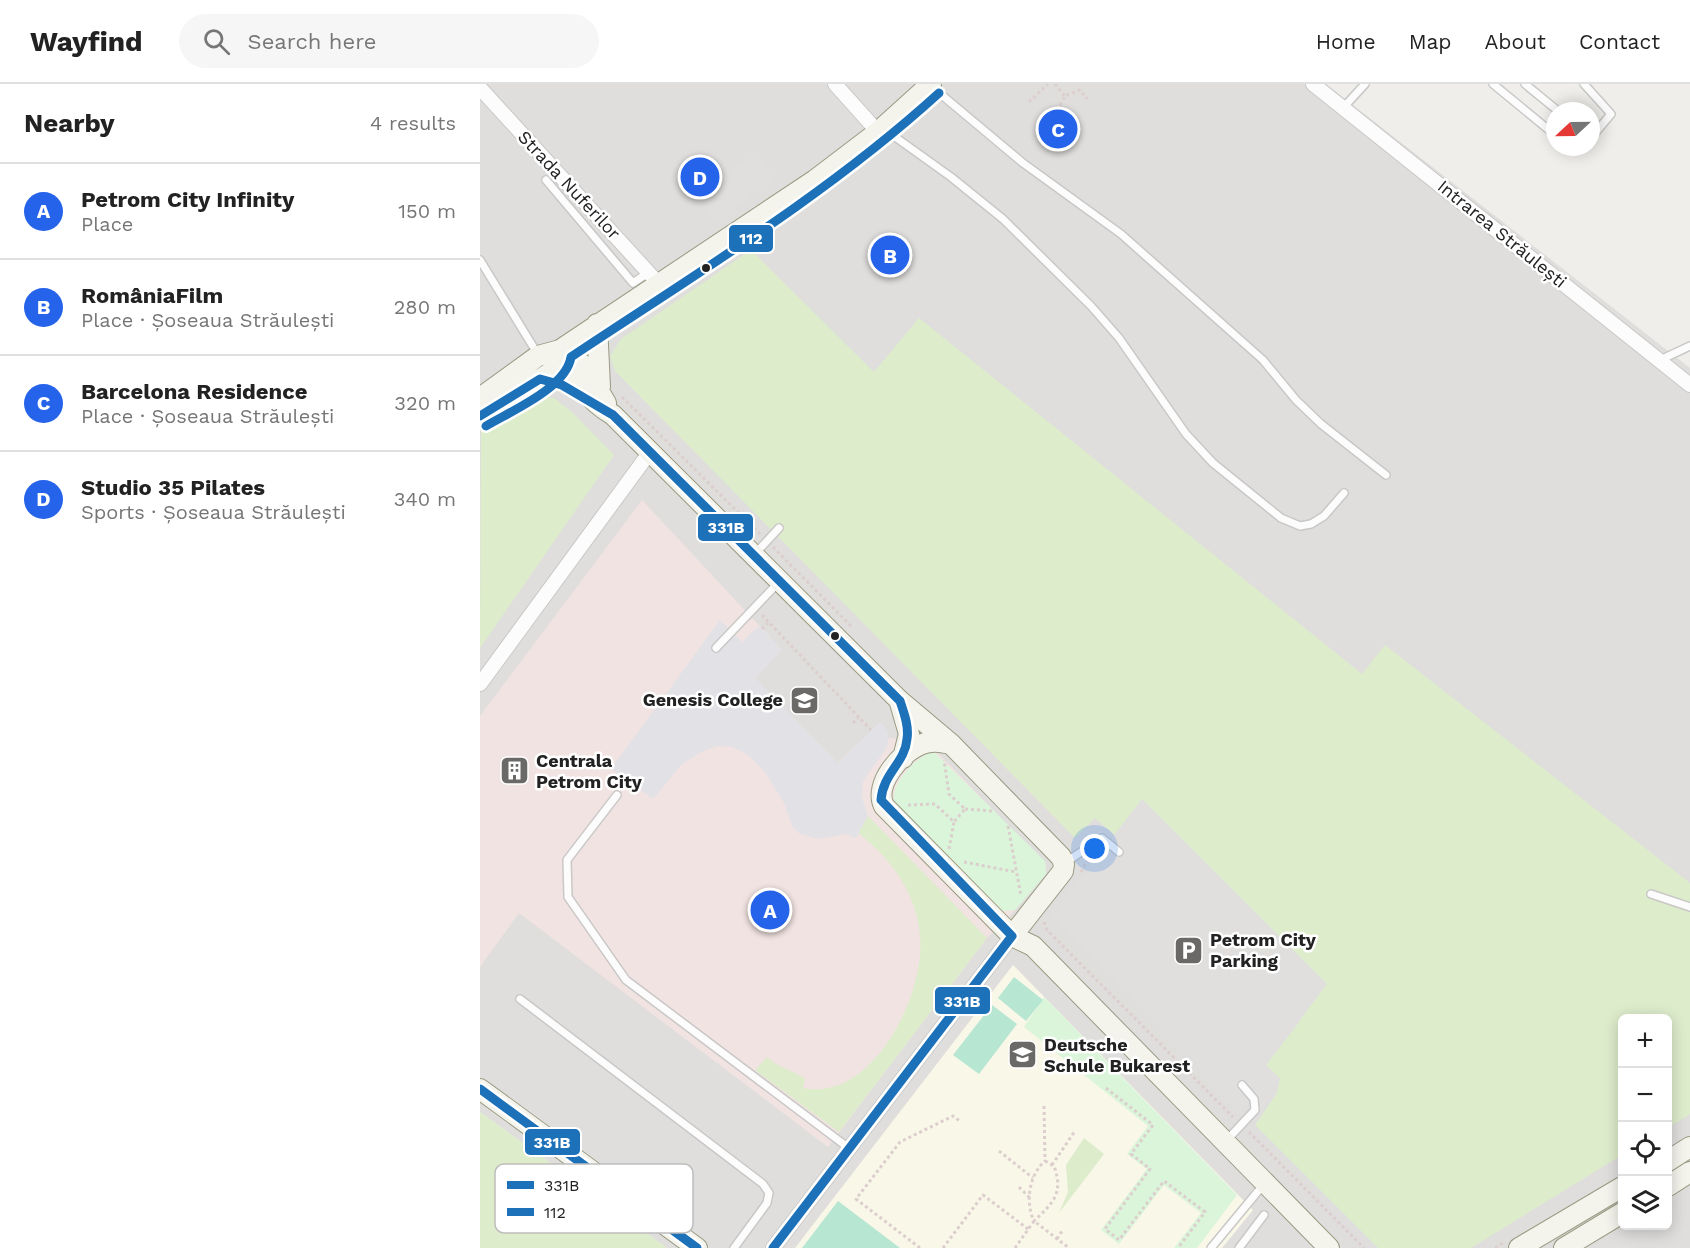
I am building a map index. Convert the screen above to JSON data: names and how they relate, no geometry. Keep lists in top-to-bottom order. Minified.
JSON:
{"streets":{"street":["Strada Nuferilor","Intrarea Străulești"]},"places":{"school or university":["Genesis College","Deutsche Schule Bukarest"],"building":["Centrala Petrom City"],"parking":["Petrom City Parking"]},"lines":["transit line 112","transit line 331B"],"legend":["331B","112"],"north":"left","page":{"header":"Wayfind","search":"Search here","nav":["Home","Map","About","Contact"],"heading":["Nearby","4 results"],"pins":["C","D","B","A"],"list":[{"mark":"A","name":"Petrom City Infinity","note":"Place","value":"150 m"},{"mark":"B","name":"RomâniaFilm","note":"Place · Șoseaua Străulești","value":"280 m"},{"mark":"C","name":"Barcelona Residence","note":"Place · Șoseaua Străulești","value":"320 m"},{"mark":"D","name":"Studio 35 Pilates","note":"Sports · Șoseaua Străulești","value":"340 m"}],"map_buttons":["+","−"]}}
